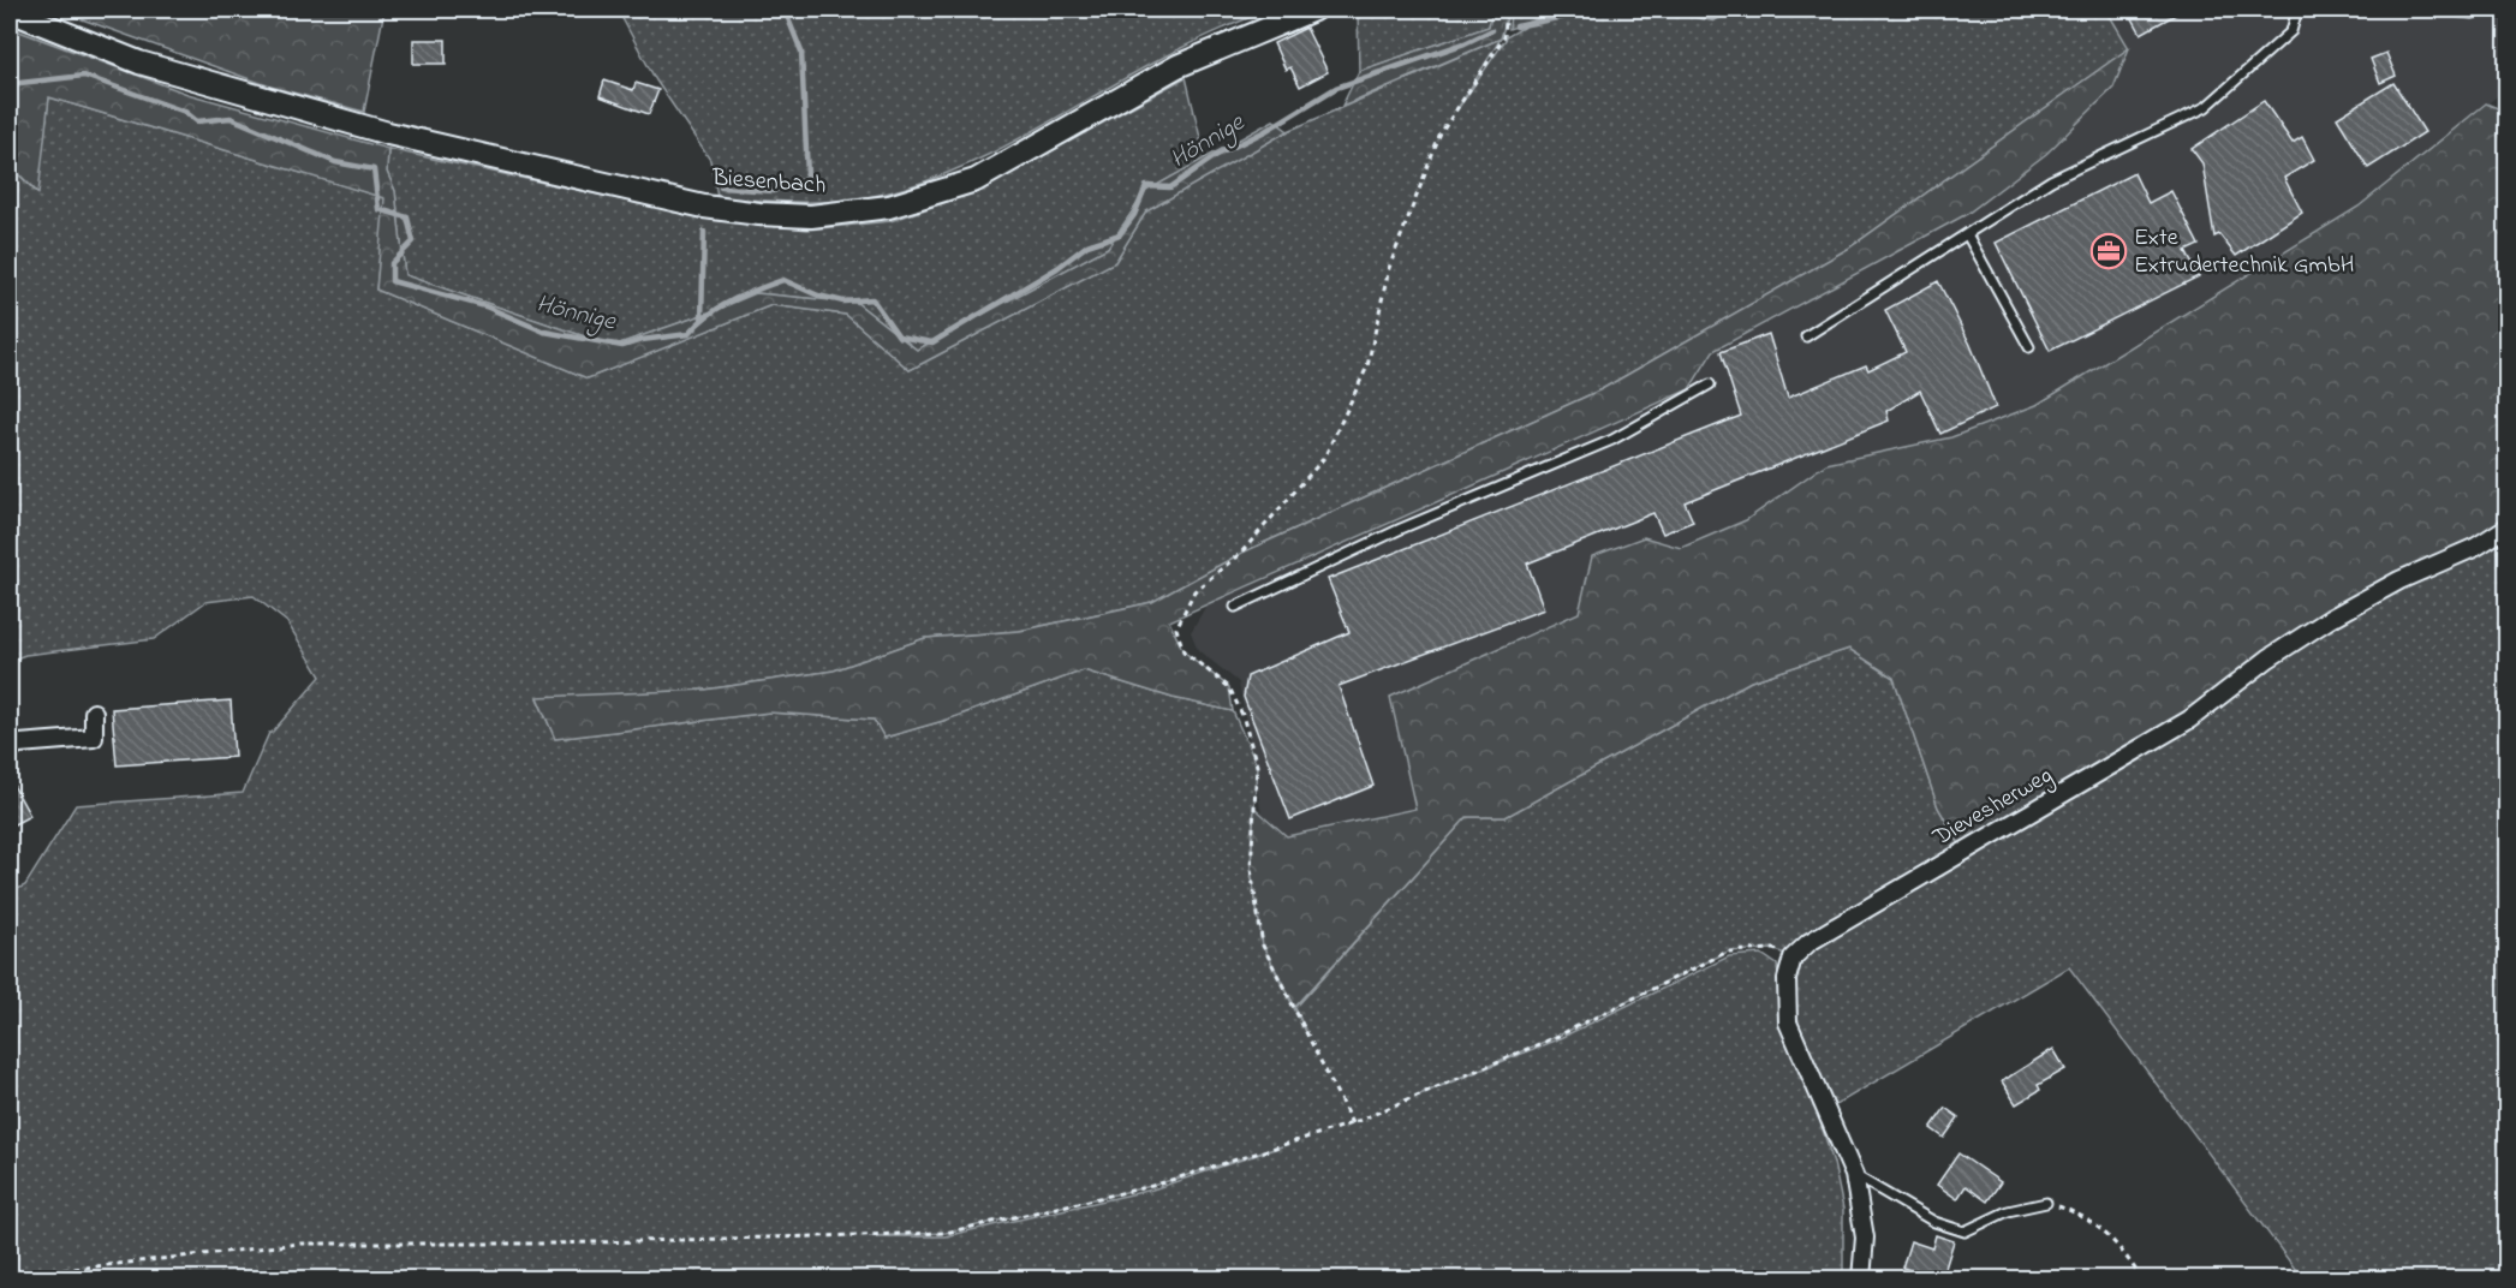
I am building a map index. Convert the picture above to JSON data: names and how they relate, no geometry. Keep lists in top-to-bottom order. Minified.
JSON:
{"streets":{"main road":["Biesenbach"],"street":["Dievesherweg"]},"water":["Hönnige"],"places":{"office":["Exte Extrudertechnik GmbH"]}}
